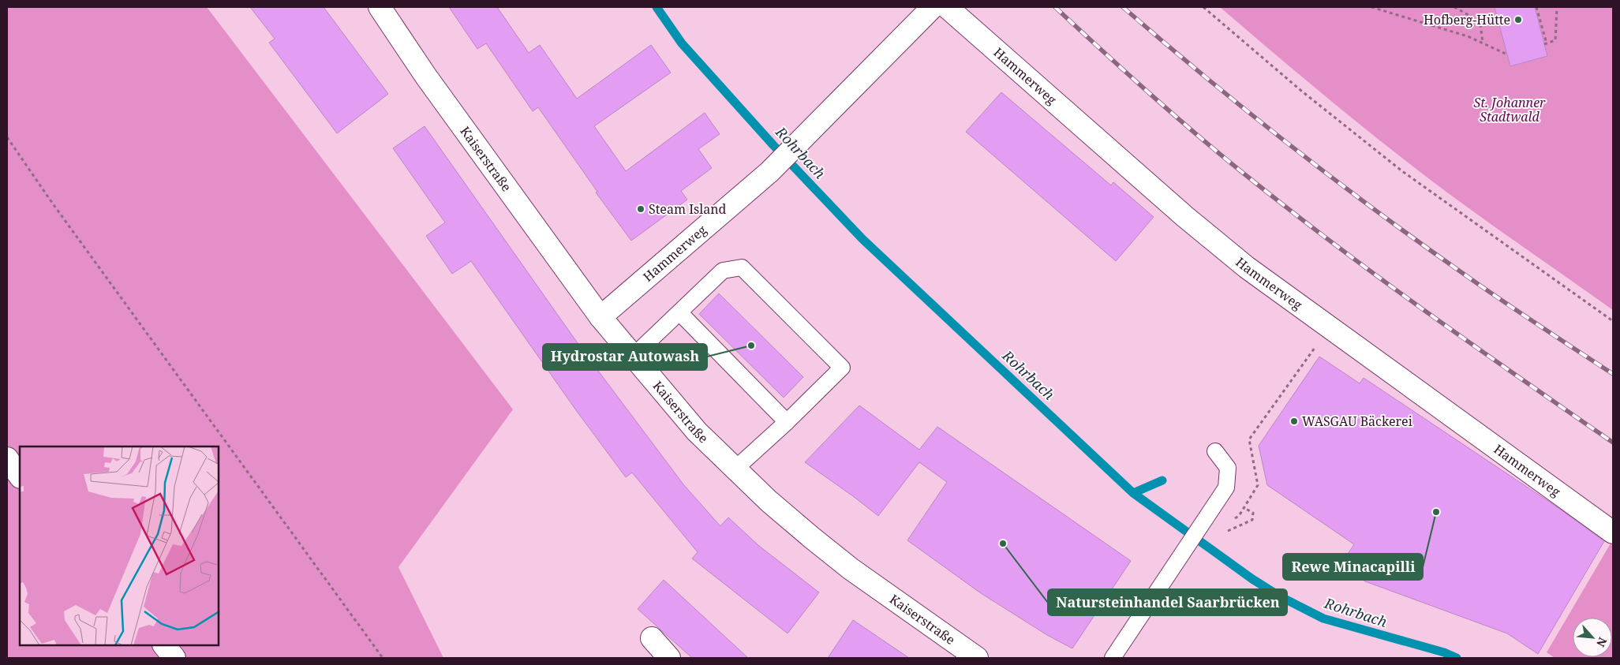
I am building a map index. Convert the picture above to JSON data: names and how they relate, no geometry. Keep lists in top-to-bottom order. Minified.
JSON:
{"streets":{"street":["Hammerweg","Kaiserstraße"]},"crossings":[["Hammerweg","Kaiserstraße"]],"water":["Rohrbach"],"parks":["St. Johanner Stadtwald"],"places":["Hofberg-Hütte","Steam Island","Hydrostar Autowash","WASGAU Bäckerei","Rewe Minacapilli","Natursteinhandel Saarbrücken"],"north":"bottom right"}
